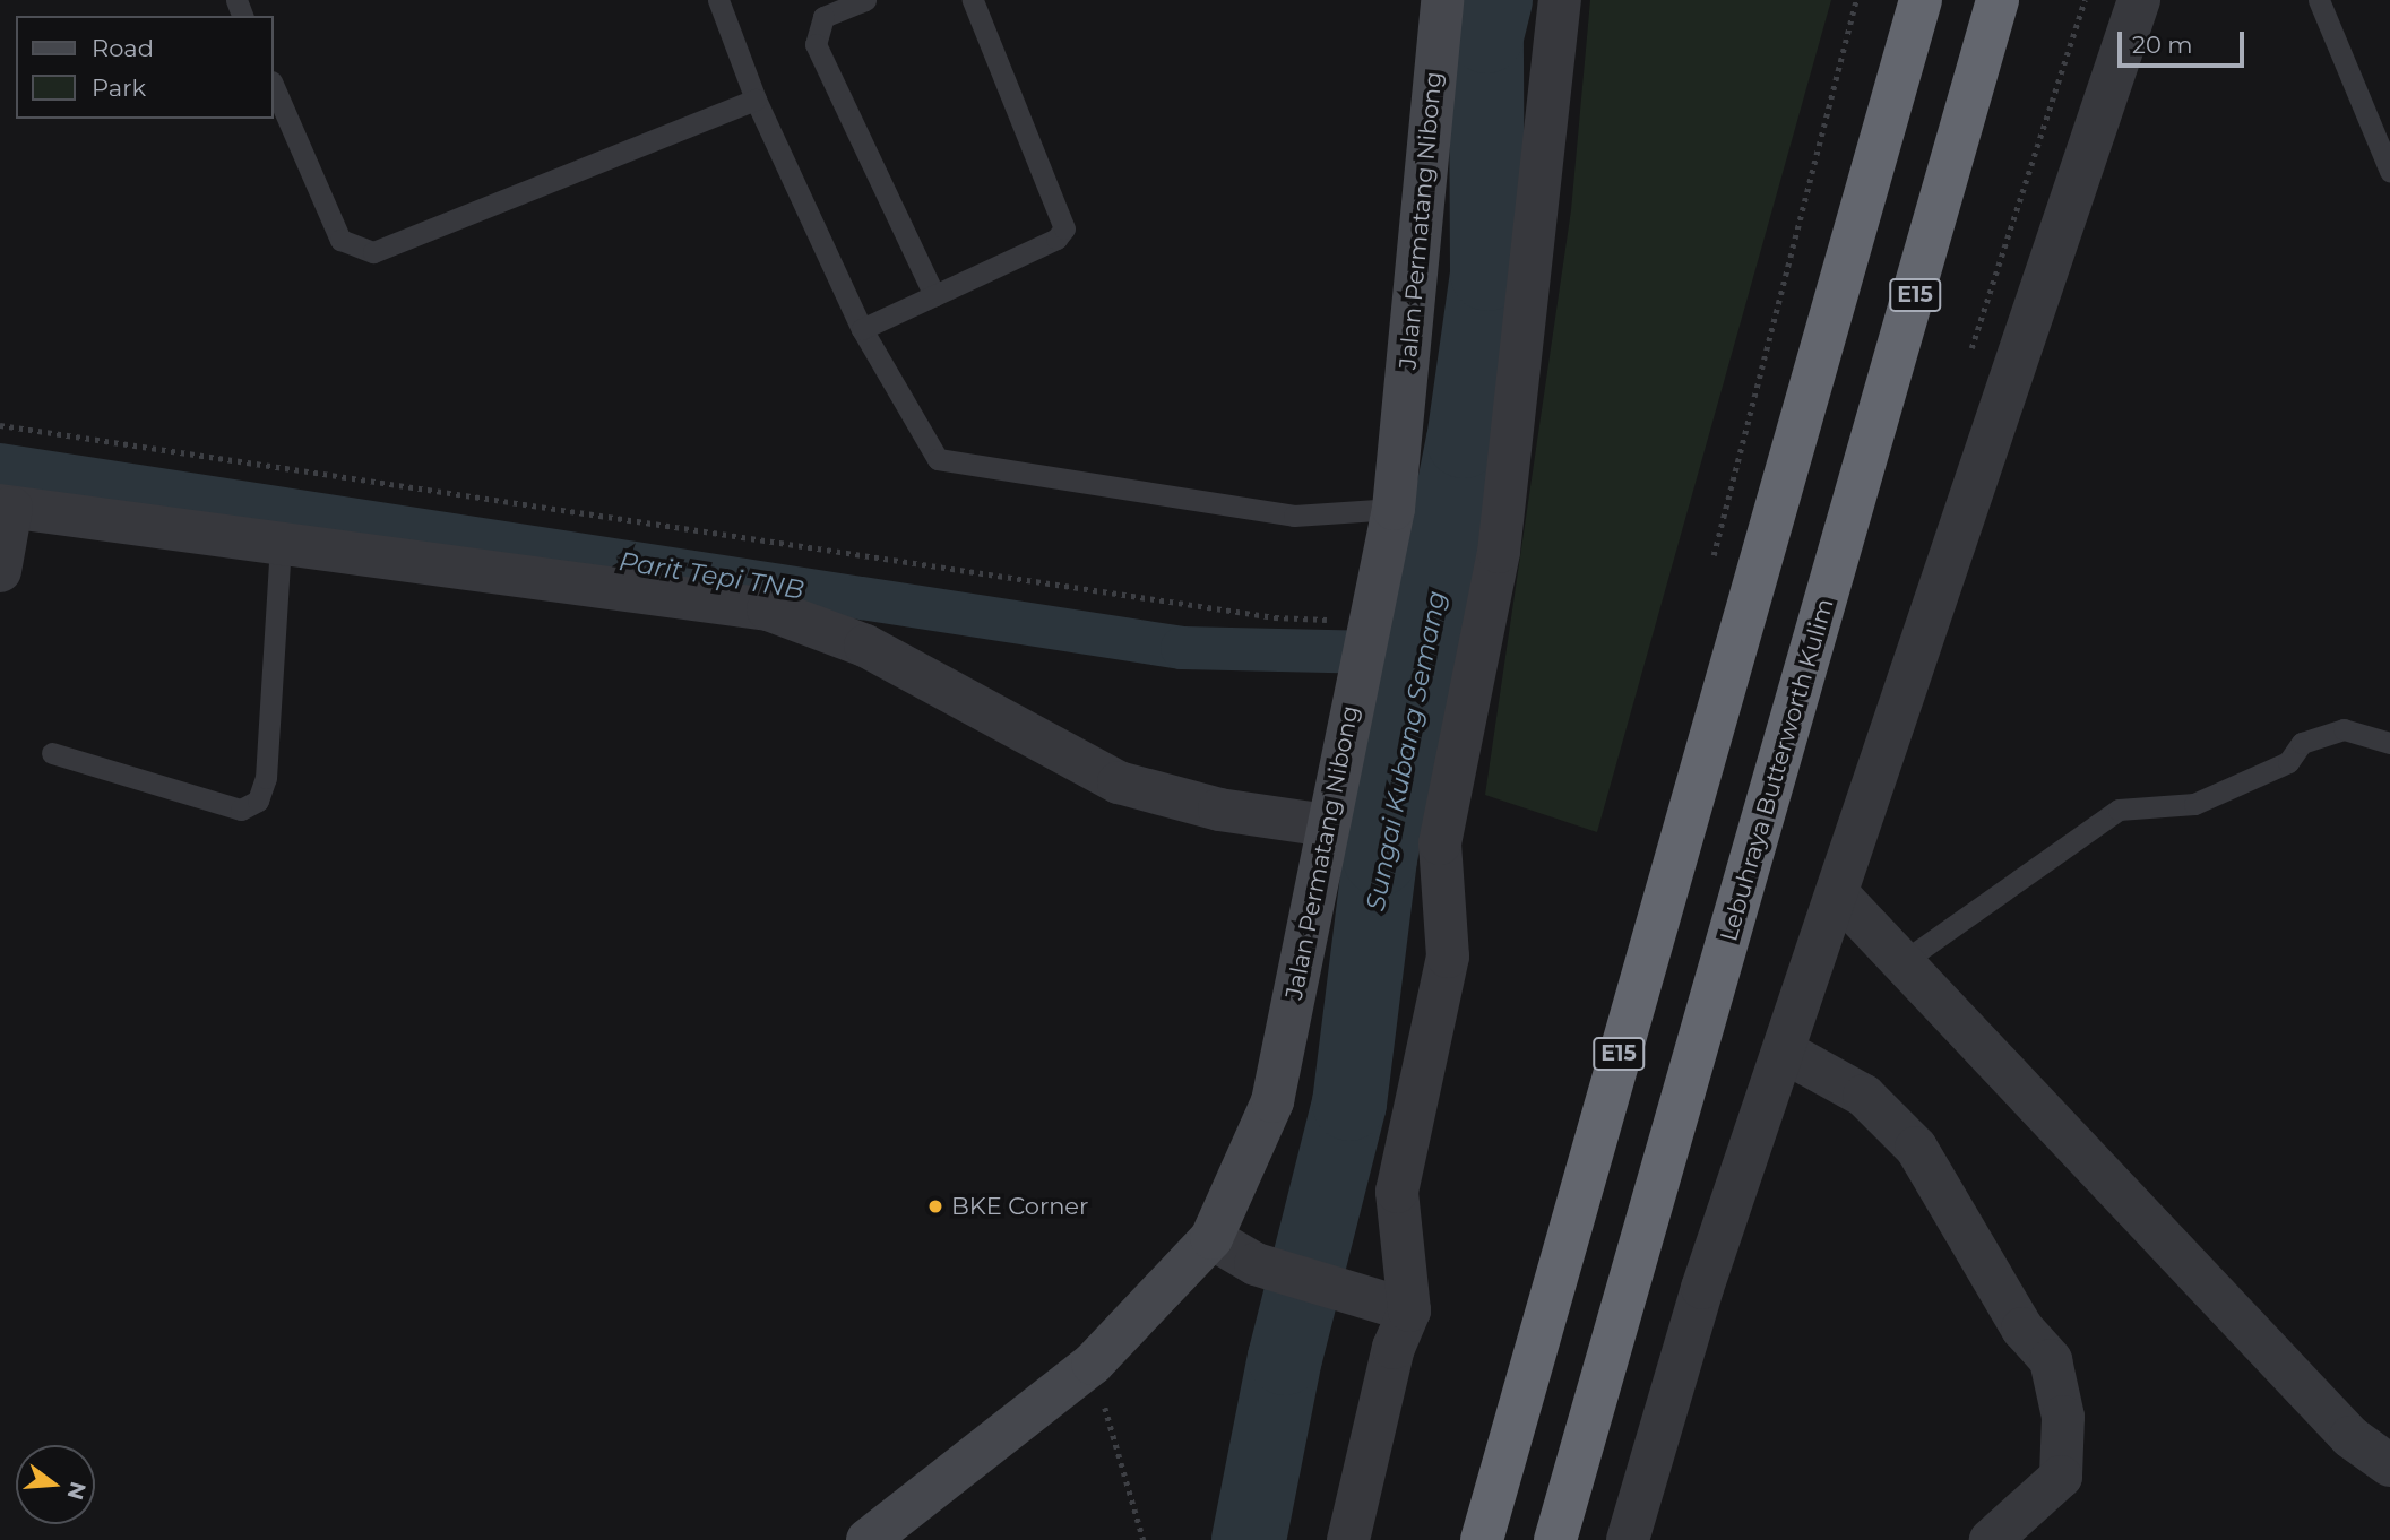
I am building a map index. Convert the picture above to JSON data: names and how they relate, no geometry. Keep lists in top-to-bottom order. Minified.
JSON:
{"streets":{"highway":["E15","Lebuhraya Butterworth Kulim"],"main road":["Jalan Permatang Nibong"]},"water":["Parit Tepi TNB","Sungai Kubang Semang"],"places":["BKE Corner"],"legend":["Road","Park"],"scale_bar":"20 m","north":"right"}
